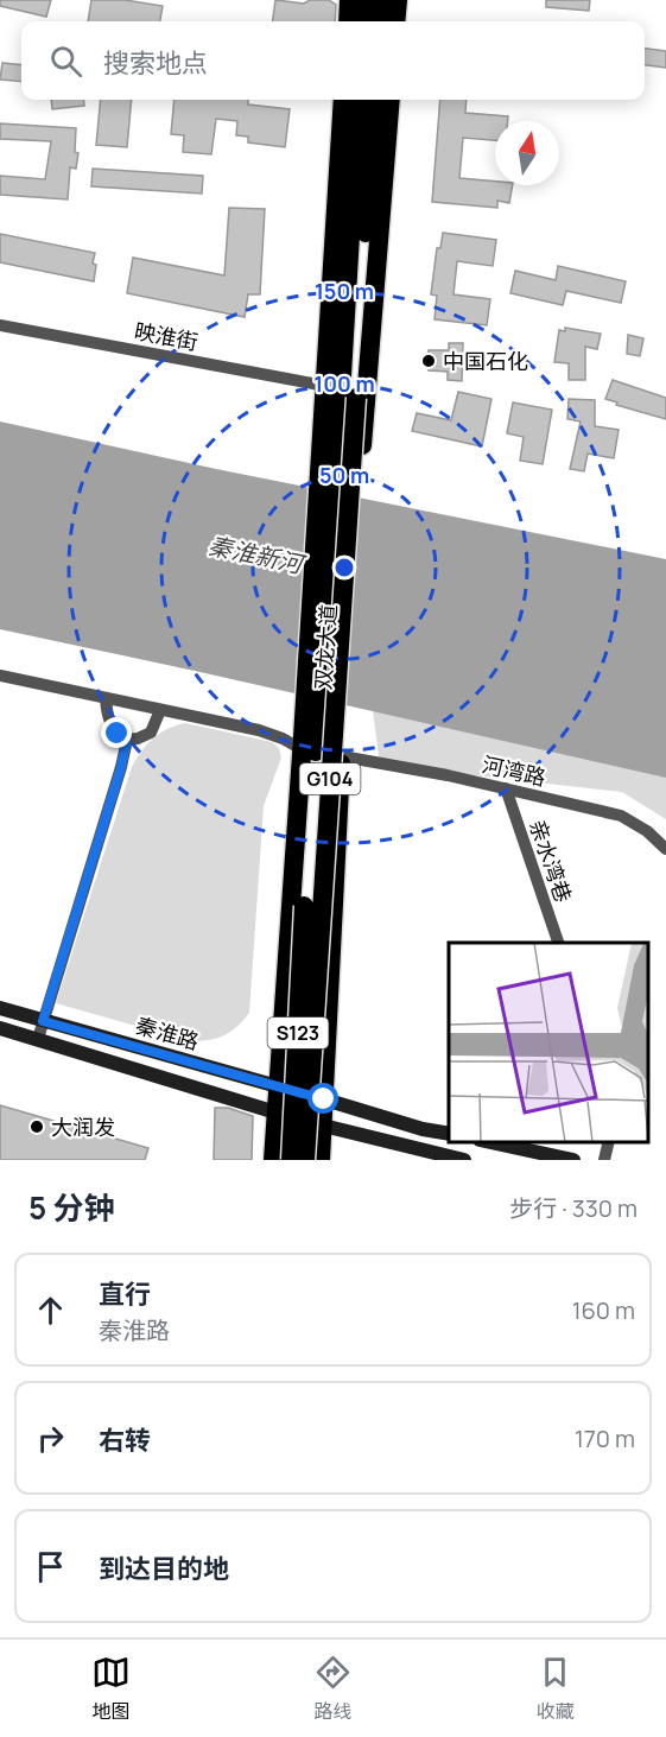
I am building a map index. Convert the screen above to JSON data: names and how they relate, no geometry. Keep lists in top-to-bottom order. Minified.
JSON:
{"streets":{"highway":["双龙大道","G104","S123"],"main road":["秦淮路"],"street":["映淮街","河湾路","亲水湾巷"]},"crossings":[["映淮街","双龙大道"],["映淮街","G104"],["双龙大道","河湾路"],["双龙大道","G104"],["双龙大道","秦淮路"],["河湾路","亲水湾巷"],["G104","S123"]],"water":["秦淮新河"],"places":["中国石化","大润发"],"north":"top","page":{"search":"搜索地点","heading":["5 分钟","步行 · 330 m"],"list":[["直行","秦淮路","160 m"],["右转","170 m"],"到达目的地"],"nav":["地图","路线","收藏"]},"rings":["150 m","100 m","50 m"]}
